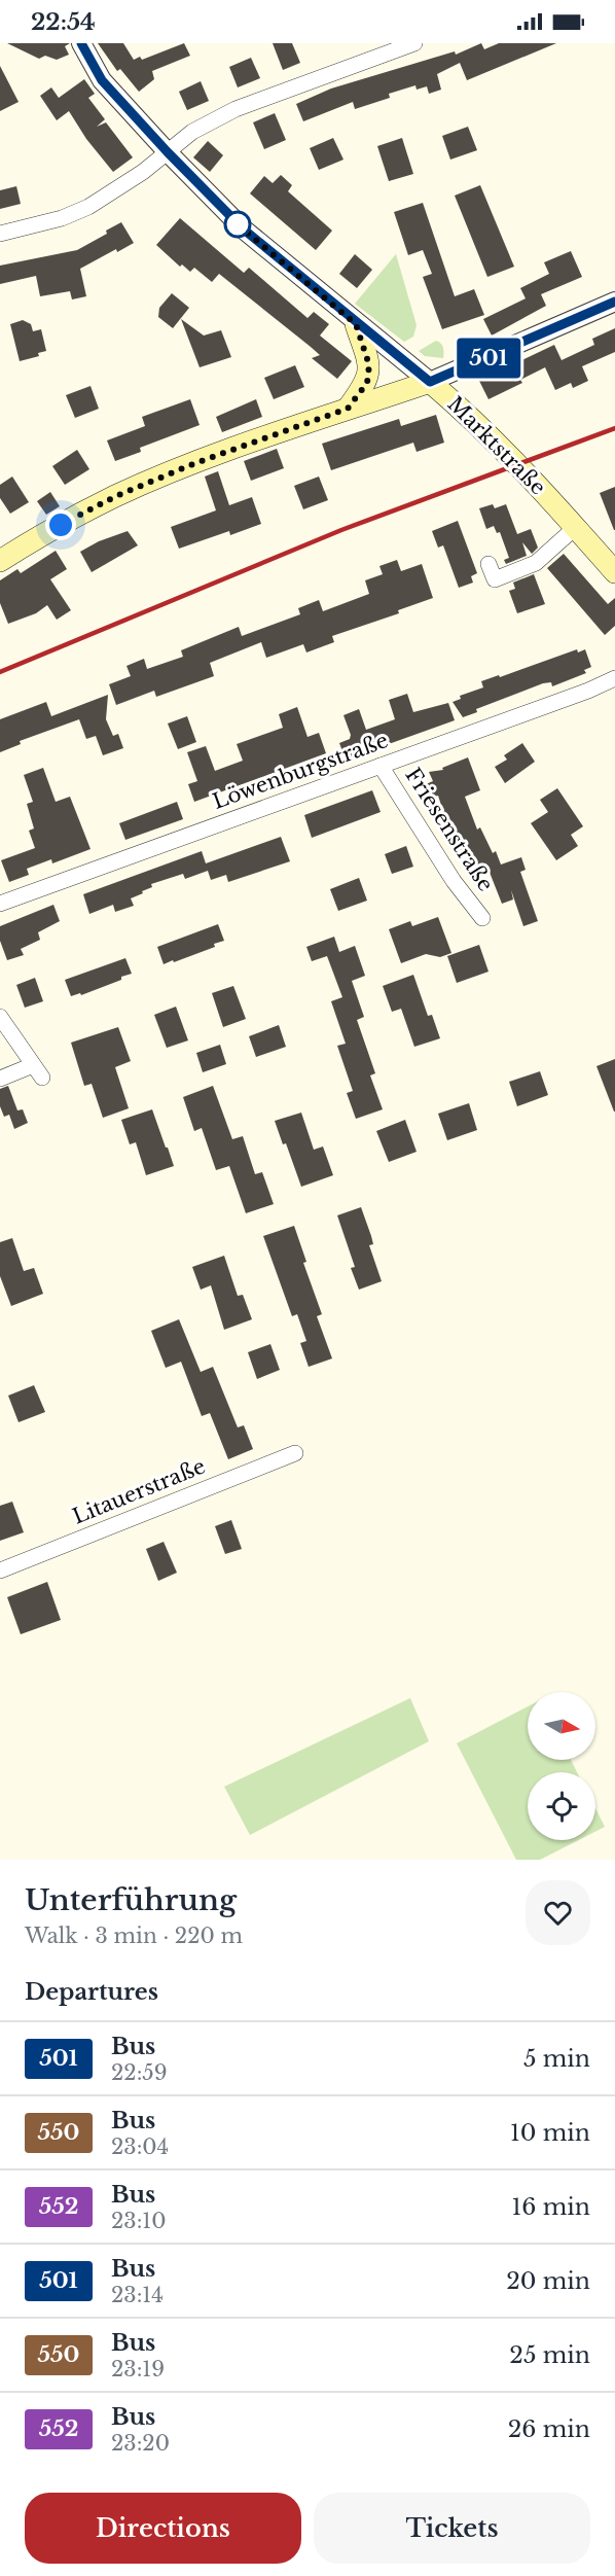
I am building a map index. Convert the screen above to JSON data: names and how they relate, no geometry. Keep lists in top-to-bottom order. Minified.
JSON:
{"streets":{"main road":["Marktstraße"],"street":["Löwenburgstraße","Friesenstraße","Litauerstraße"]},"crossings":[["Löwenburgstraße","Friesenstraße"]],"lines":["bus line 501"],"north":"right","page":{"status":"22:54","on_map":"501","heading":[["Unterführung","Walk · 3 min · 220 m"],"Departures"],"list":[{"mark":"501","name":"Bus","note":"22:59","value":"5 min"},{"mark":"550","name":"Bus","note":"23:04","value":"10 min"},{"mark":"552","name":"Bus","note":"23:10","value":"16 min"},{"mark":"501","name":"Bus","note":"23:14","value":"20 min"},{"mark":"550","name":"Bus","note":"23:19","value":"25 min"},{"mark":"552","name":"Bus","note":"23:20","value":"26 min"}],"buttons":["Directions","Tickets"]}}
